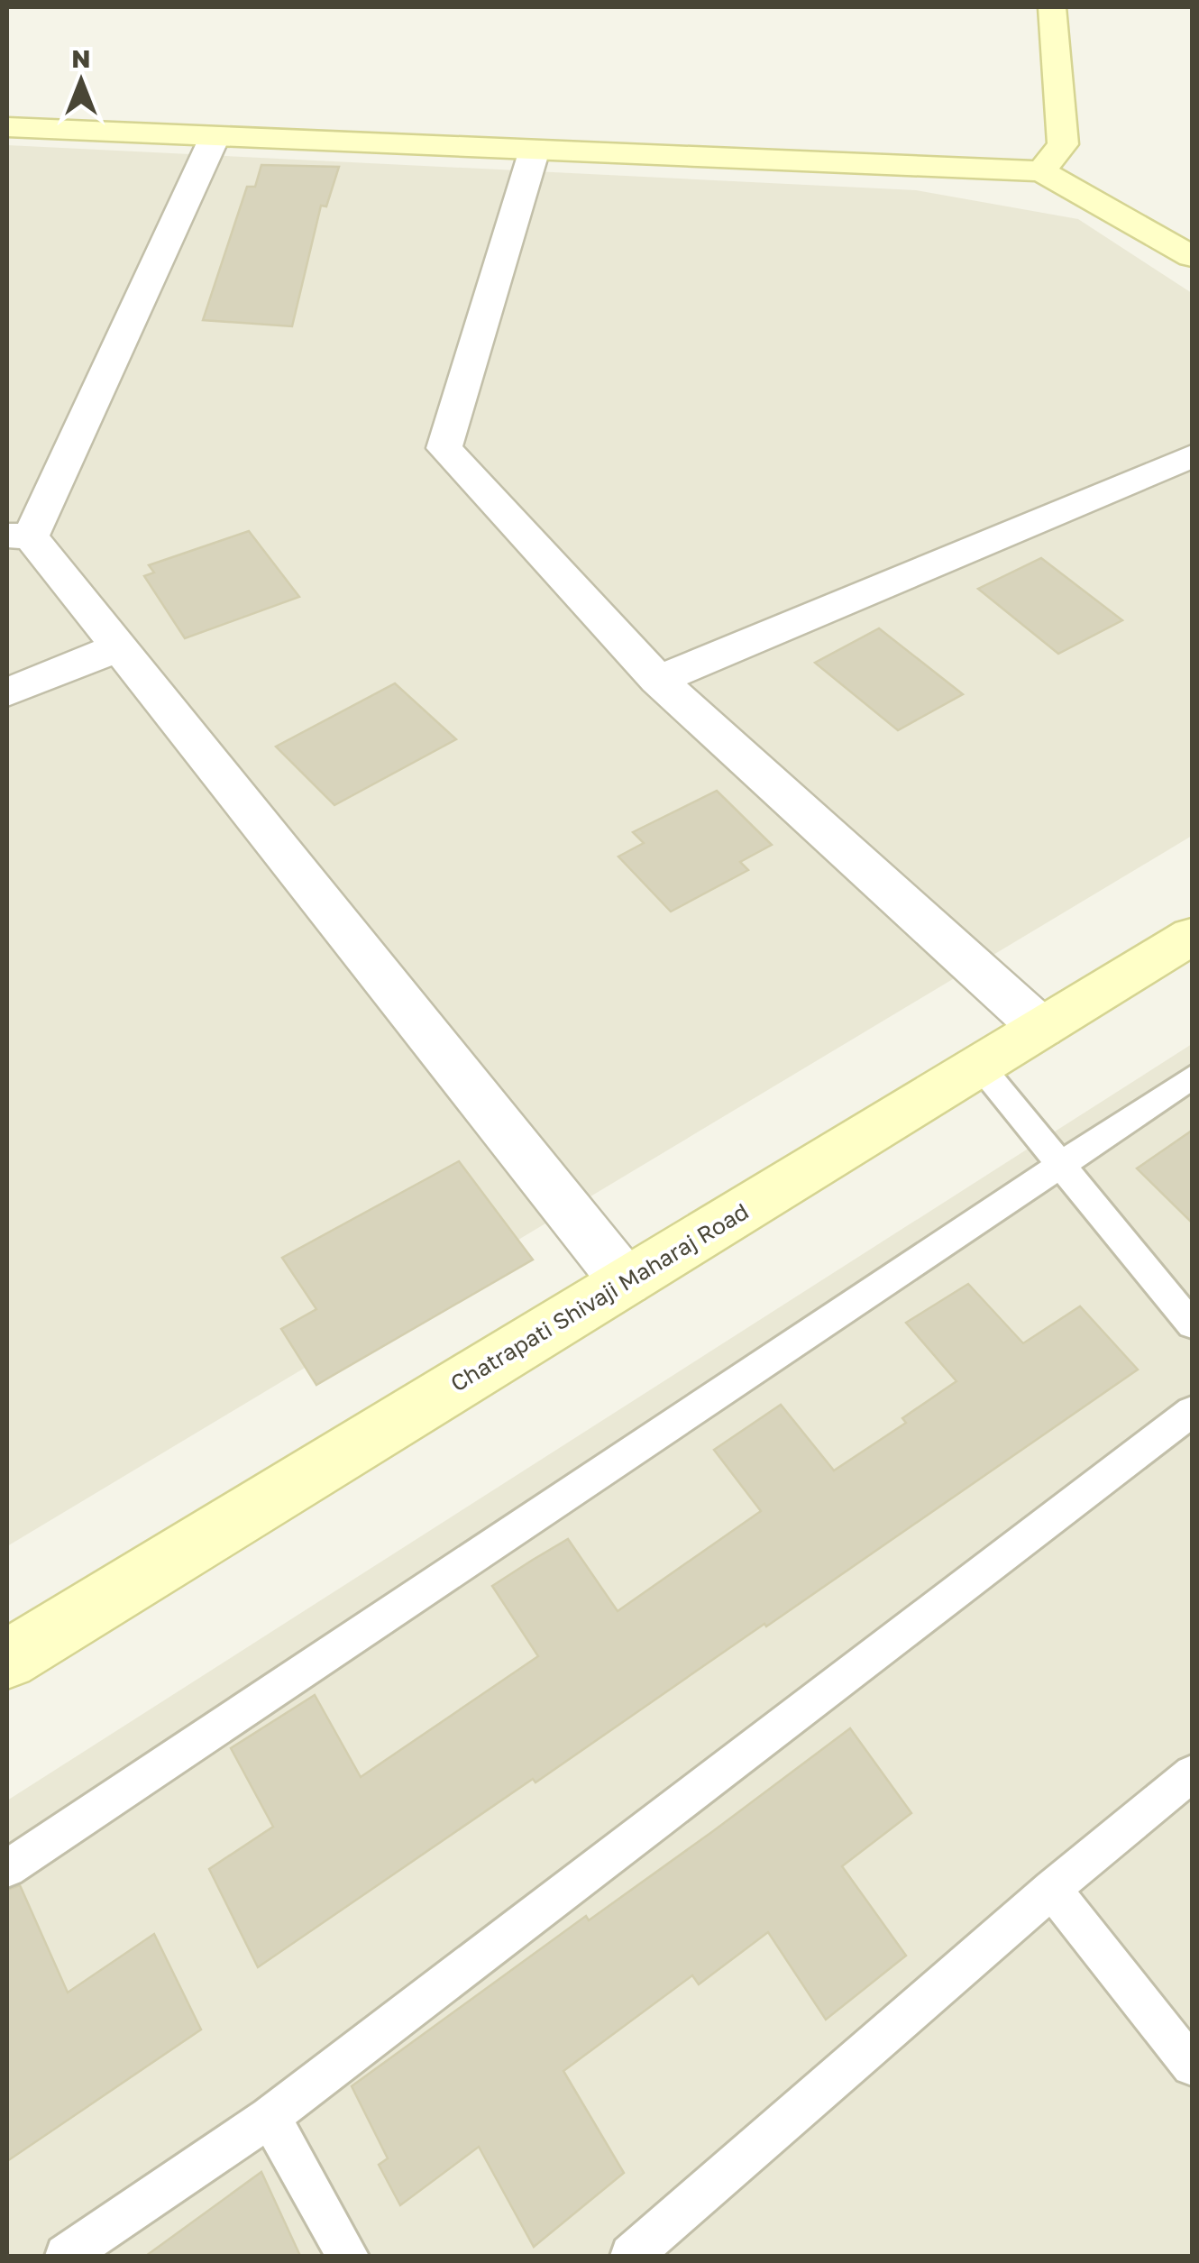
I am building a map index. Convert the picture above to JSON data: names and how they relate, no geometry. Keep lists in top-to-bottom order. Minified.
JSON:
{"streets":{"street":["Chatrapati Shivaji Maharaj Road"]},"north":"top"}
